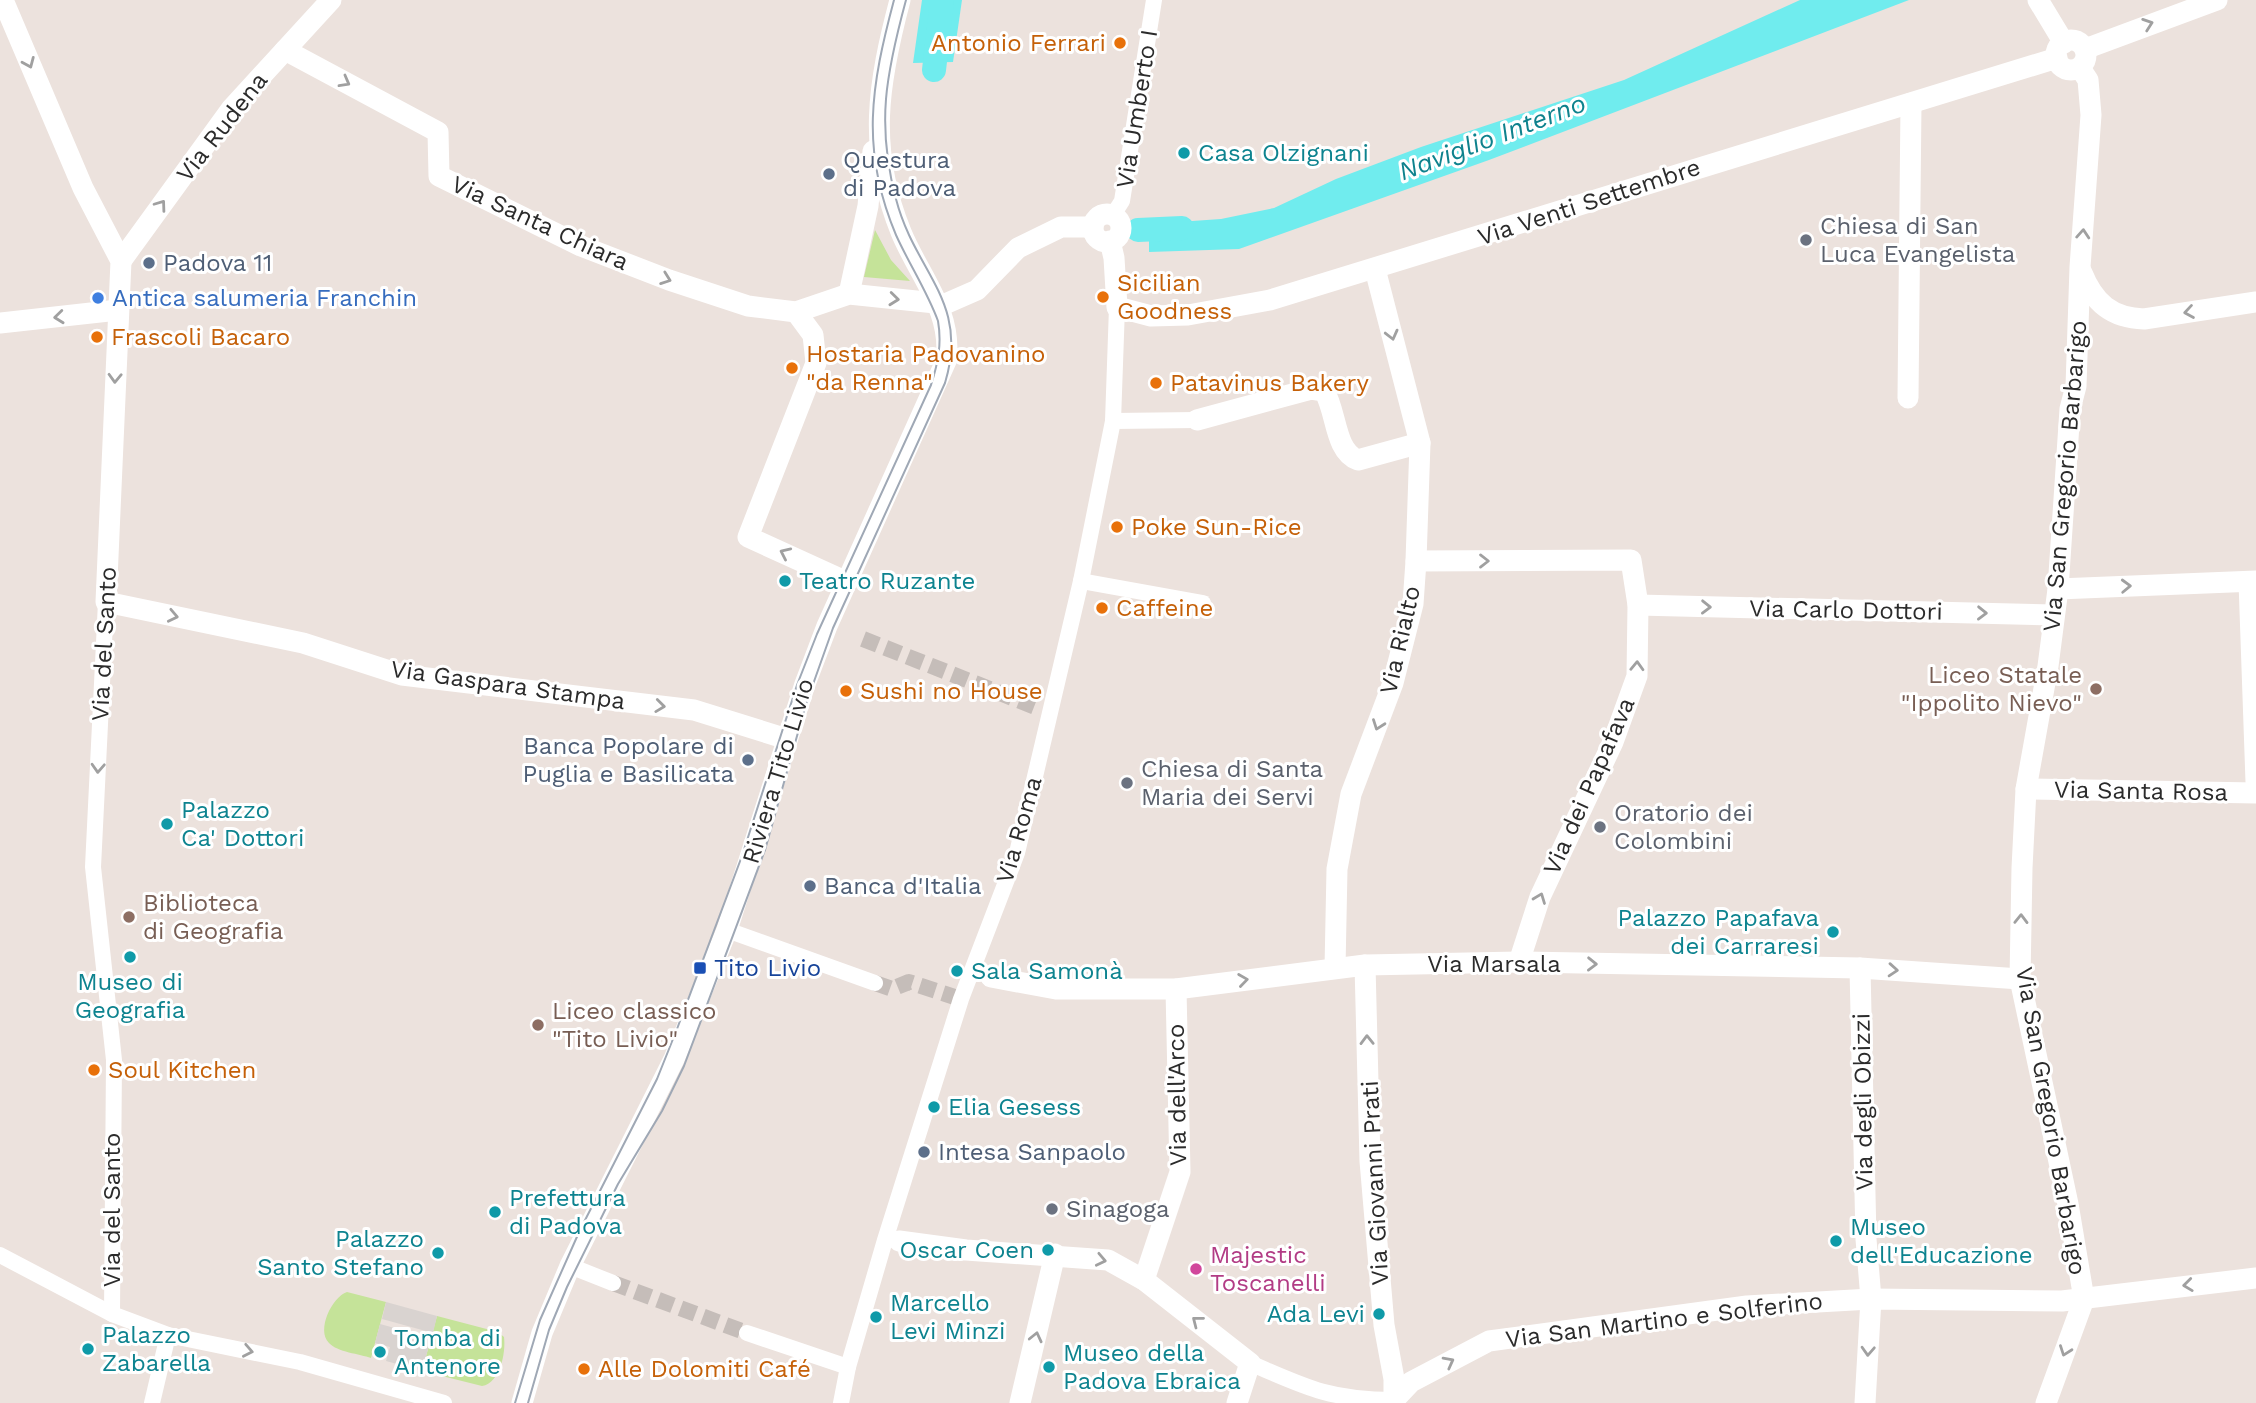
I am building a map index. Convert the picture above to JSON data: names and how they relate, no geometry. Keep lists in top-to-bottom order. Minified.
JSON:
{"streets":{"street":["Via Umberto I","Via Rudena","Via Venti Settembre","Via Santa Chiara","Via San Gregorio Barbarigo","Via Carlo Dottori","Via Rialto","Via del Santo","Via Gaspara Stampa","Riviera Tito Livio","Via dei Papafava","Via Santa Rosa","Via Roma","Via Marsala","Via dell'Arco","Via degli Obizzi","Via Giovanni Prati","Via San Martino e Solferino"]},"crossings":[["Via Umberto I","Via Roma"],["Via Rudena","Via Santa Chiara"],["Via Rudena","Via del Santo"],["Via Venti Settembre","Via Rialto"],["Via Venti Settembre","Via Roma"],["Via San Gregorio Barbarigo","Via Carlo Dottori"],["Via San Gregorio Barbarigo","Via Santa Rosa"],["Via San Gregorio Barbarigo","Via Marsala"],["Via San Gregorio Barbarigo","Via San Martino e Solferino"],["Via Carlo Dottori","Via dei Papafava"],["Via Rialto","Via dei Papafava"],["Via Rialto","Via Marsala"],["Via del Santo","Via Gaspara Stampa"],["Via Gaspara Stampa","Riviera Tito Livio"],["Via dei Papafava","Via Marsala"],["Via Roma","Via Marsala"],["Via Marsala","Via dell'Arco"],["Via Marsala","Via degli Obizzi"],["Via Marsala","Via Giovanni Prati"],["Via degli Obizzi","Via San Martino e Solferino"],["Via Giovanni Prati","Via San Martino e Solferino"]],"one_way":["Via Rudena","Via Santa Chiara","Via Carlo Dottori","Via Rialto","Via del Santo","Via Gaspara Stampa","Via Marsala","Via Giovanni Prati"],"water":["Naviglio Interno"],"places":{"other":["Antonio Ferrari","Casa Olzignani","Questura di Padova","Chiesa di San Luca Evangelista","Padova 11","Sicilian Goodness","Antica salumeria Franchin","Frascoli Bacaro","Hostaria Padovanino \"da Renna\"","Patavinus Bakery","Poke Sun-Rice","Teatro Ruzante","Caffeine","Liceo Statale \"Ippolito Nievo\"","Sushi no House","Banca Popolare di Puglia e Basilicata","Chiesa di Santa Maria dei Servi","Palazzo Ca' Dottori","Oratorio dei Colombini","Banca d'Italia","Biblioteca di Geografia","Palazzo Papafava dei Carraresi","Museo di Geografia","Sala Samonà","Liceo classico \"Tito Livio\"","Soul Kitchen","Elia Gesess","Intesa Sanpaolo","Sinagoga","Prefettura di Padova","Museo dell'Educazione","Oscar Coen","Palazzo Santo Stefano","Majestic Toscanelli","Ada Levi","Marcello Levi Minzi","Palazzo Zabarella","Tomba di Antenore","Museo della Padova Ebraica","Alle Dolomiti Café"],"transit":["Tito Livio"]}}
